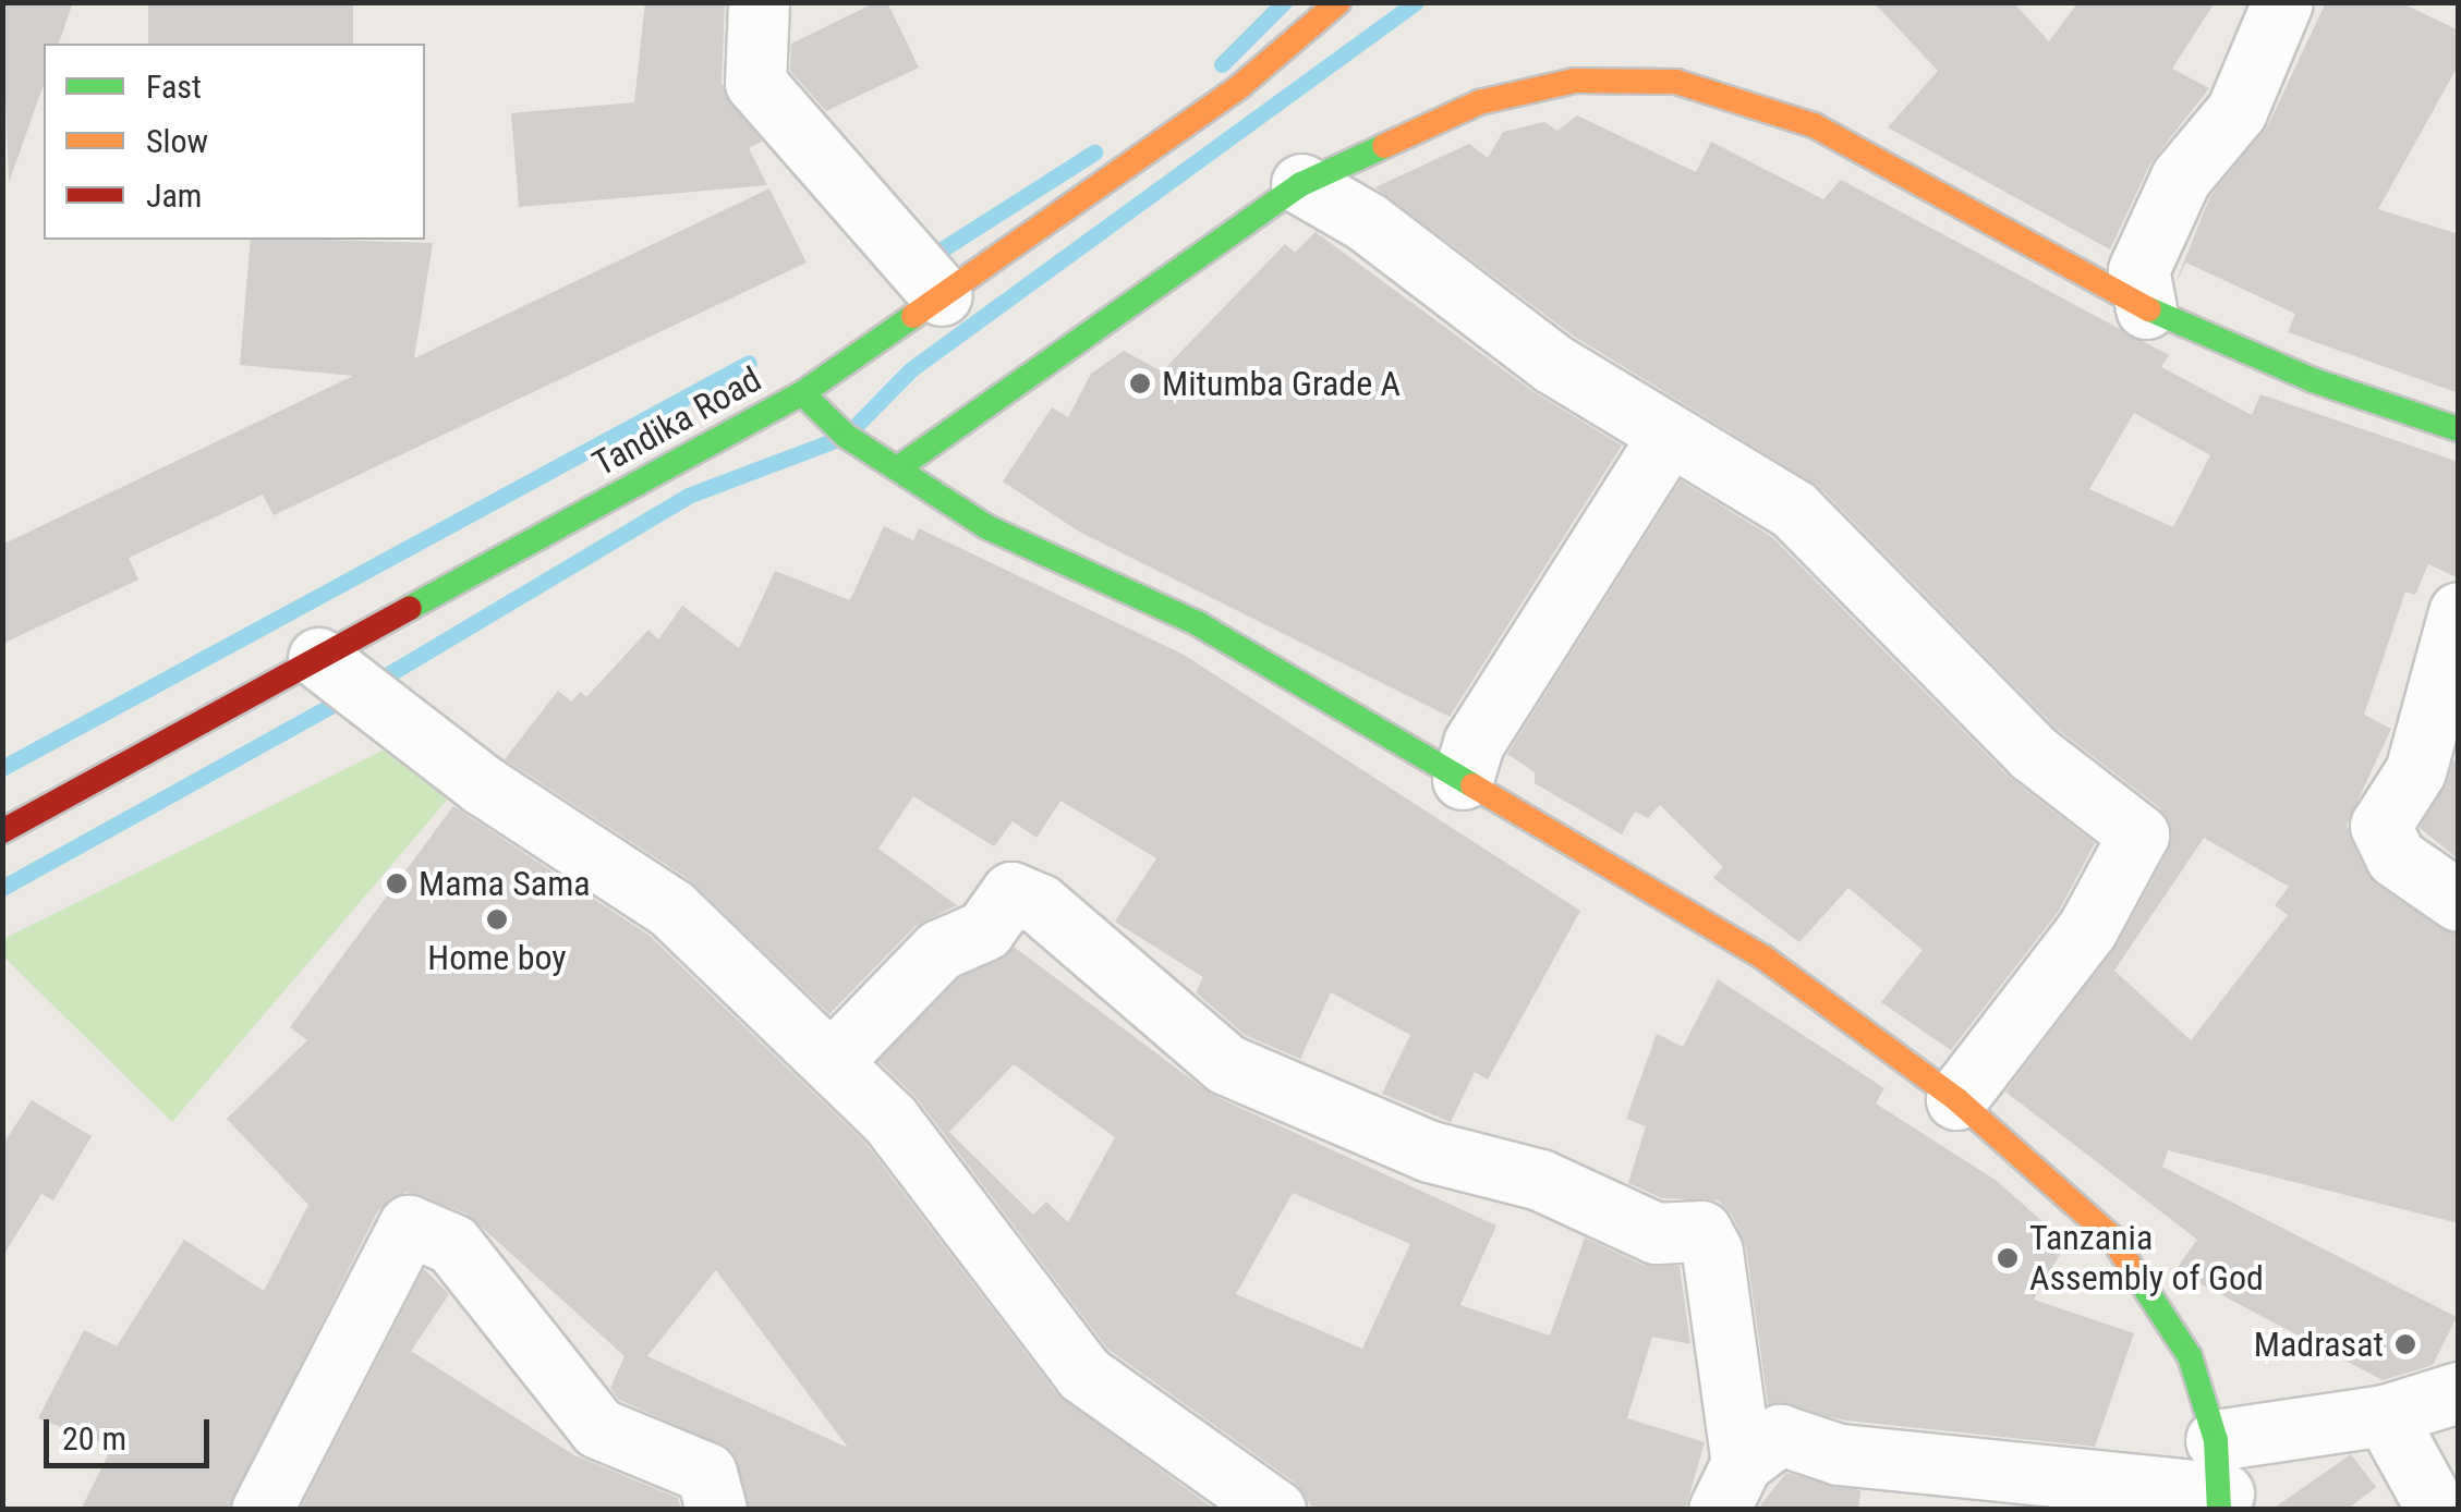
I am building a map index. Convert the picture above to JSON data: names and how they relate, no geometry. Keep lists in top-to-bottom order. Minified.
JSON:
{"streets":{"street":["Tandika Road"]},"places":["Mitumba Grade A","Mama Sama","Home boy","Tanzania Assembly of God","Madrasat"],"legend":["Fast","Slow","Jam"],"scale_bar":"20 m"}
